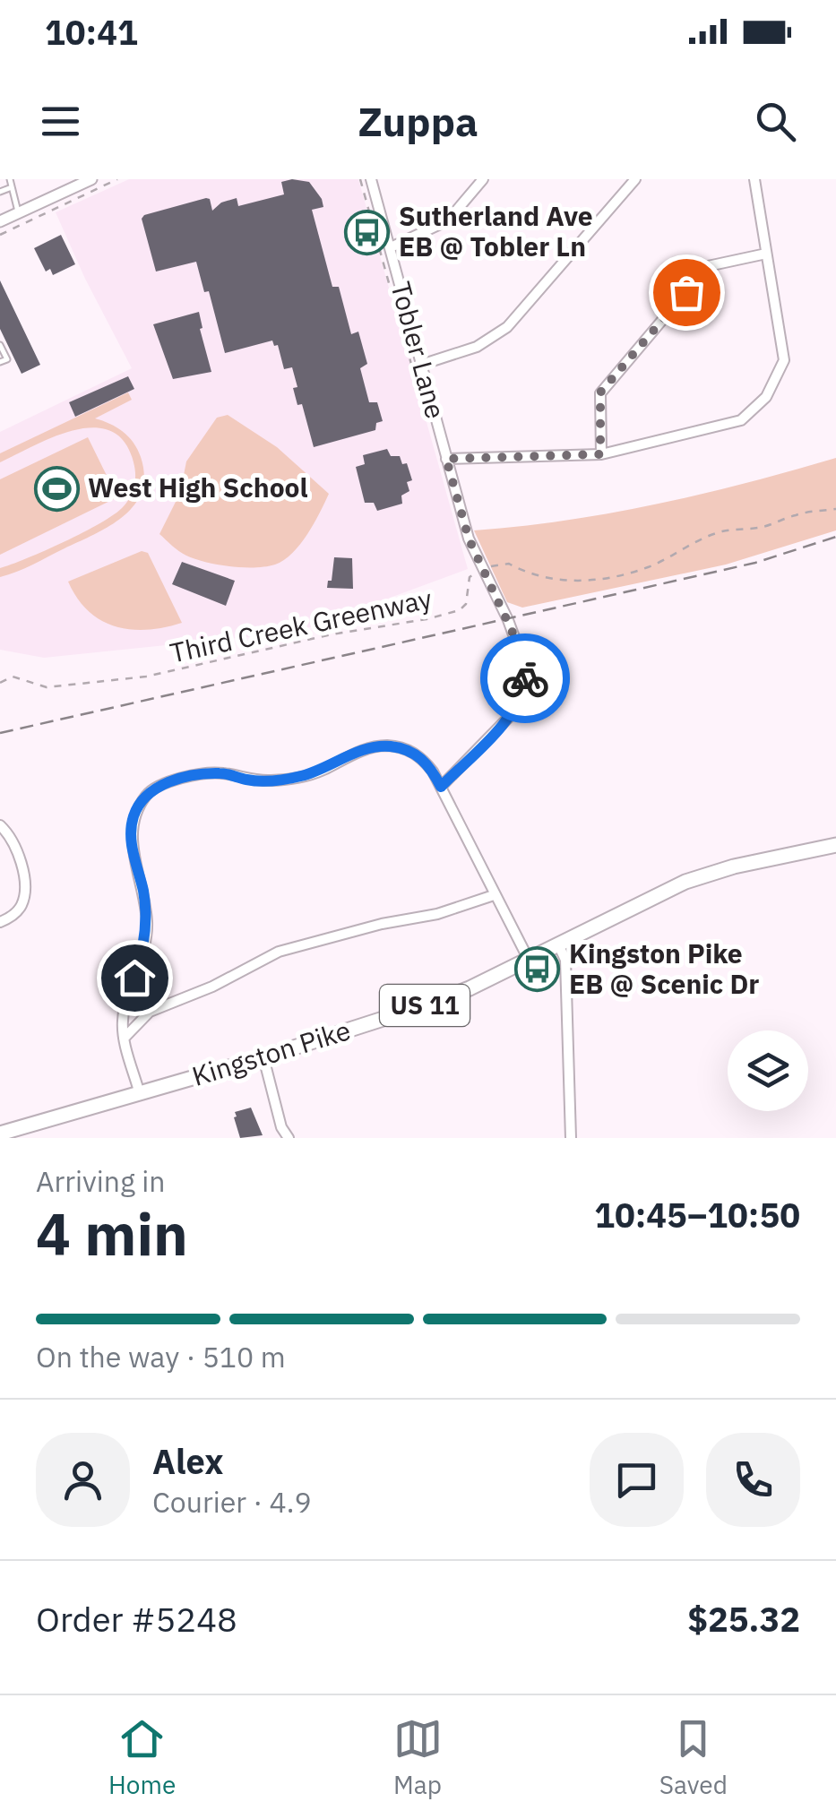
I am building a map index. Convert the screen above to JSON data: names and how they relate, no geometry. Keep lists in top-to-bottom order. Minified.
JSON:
{"streets":{"main road":["US 11","Kingston Pike"],"street":["Tobler Lane"],"path":["Third Creek Greenway"]},"crossings":[["Tobler Lane","Third Creek Greenway"]],"places":{"bus stop":["Sutherland Ave EB @ Tobler Ln","Kingston Pike EB @ Scenic Dr"],"sports":["West High School"]},"page":{"status":"10:41","header":"Zuppa","heading":["4 min","Arriving in","10:45–10:50"],"panel":["Alex","Courier · 4.9","Order #5248","$25.32"],"bar":"On the way · 510 m","tabs":["Home","Map","Saved"]}}
